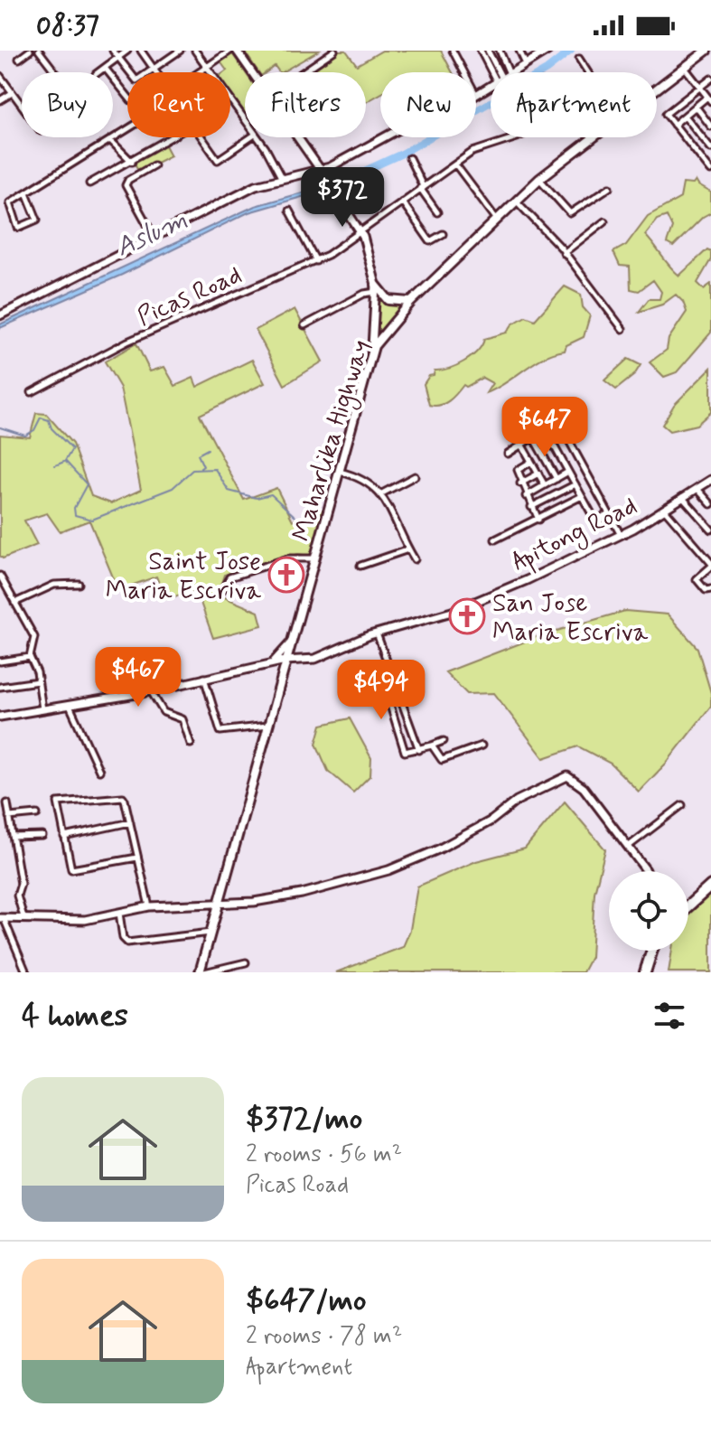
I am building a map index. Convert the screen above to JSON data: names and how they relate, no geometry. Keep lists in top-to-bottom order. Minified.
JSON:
{"streets":{"main road":["Maharlika Highway"],"street":["Picas Road","Apitong Road"]},"crossings":[["Maharlika Highway","Apitong Road"]],"water":["Aslum"],"places":{"church":["Saint Jose Maria Escriva","San Jose Maria Escriva"]},"page":{"status":"08:37","chip":["Buy","Rent","Filters","New","Apartment"],"price":["$372","$647","$467","$494"],"heading":"4 homes","list":[{"name":"$372/mo","note":"2 rooms · 56 m² · Picas Road"},{"name":"$647/mo","note":"2 rooms · 78 m² · Apartment"}]}}
